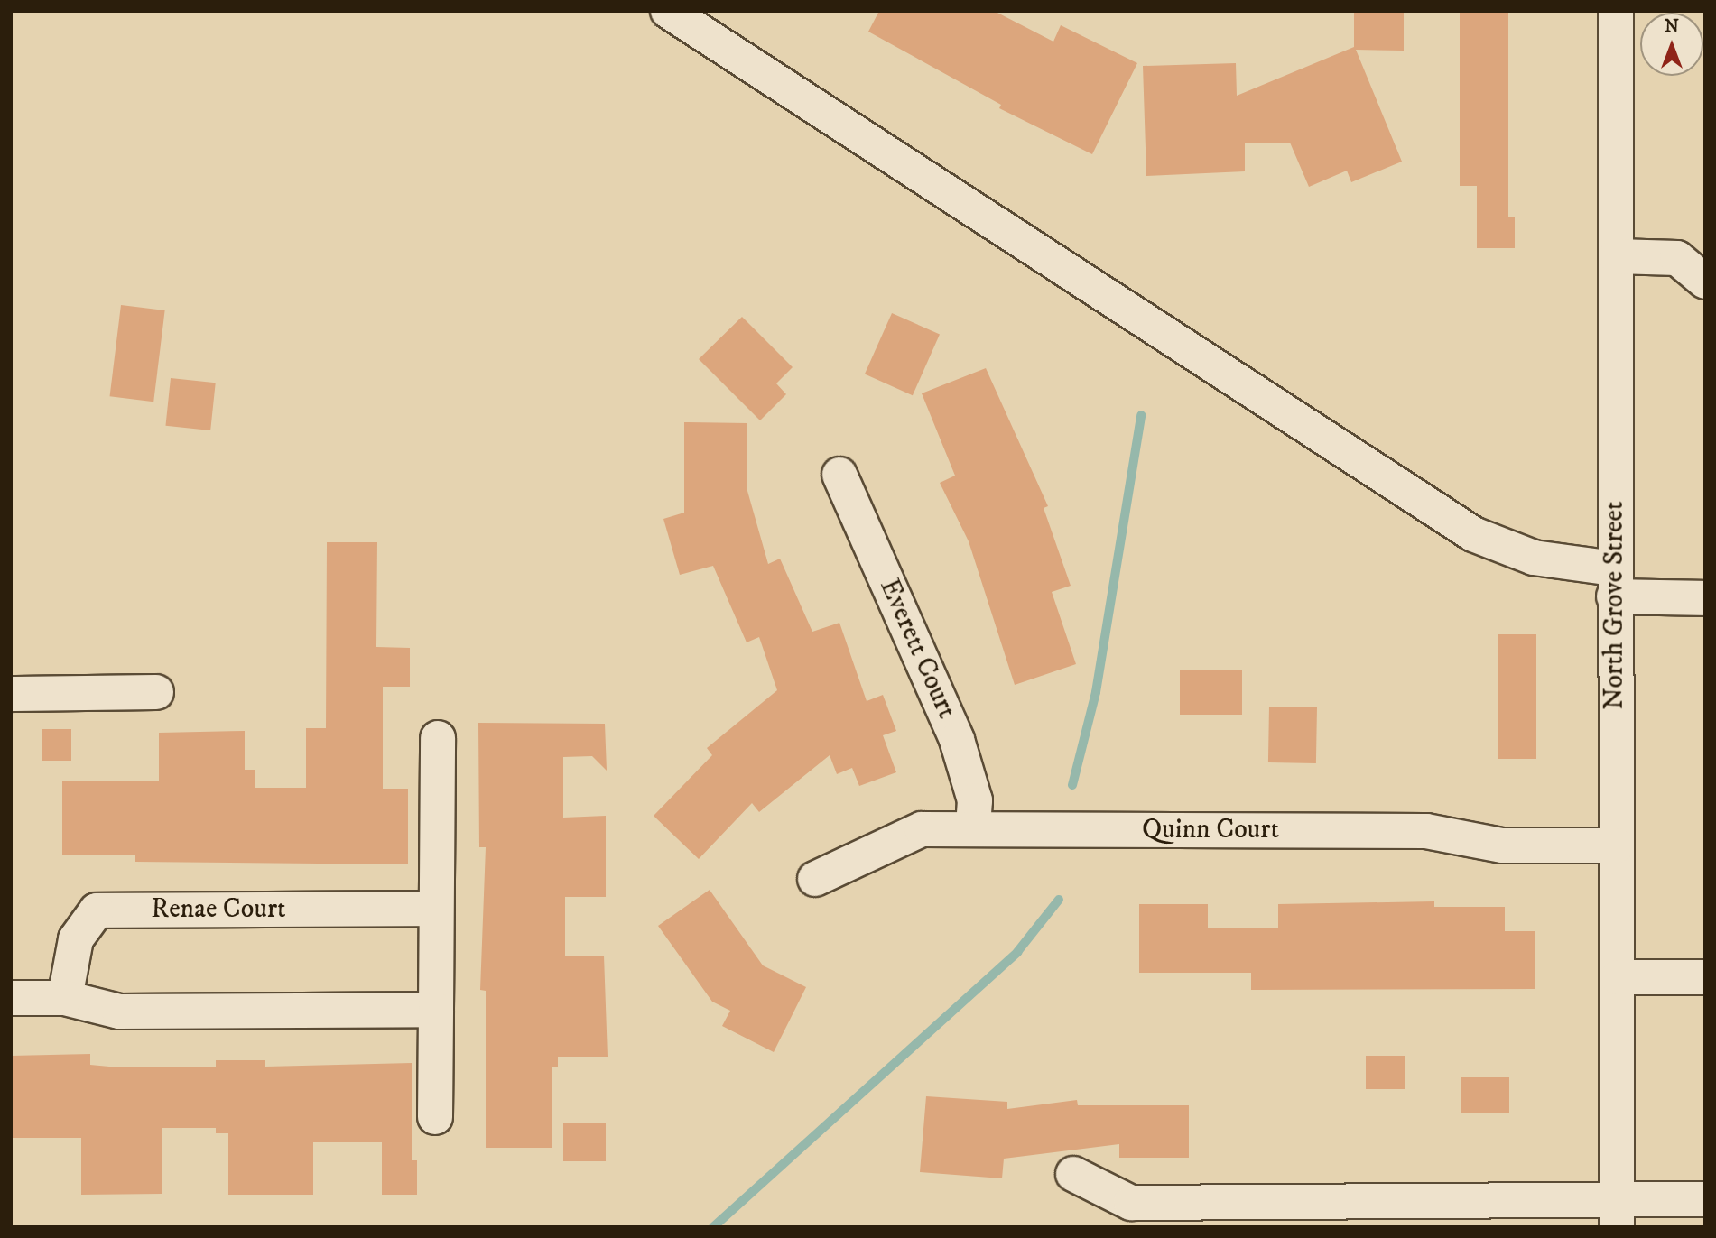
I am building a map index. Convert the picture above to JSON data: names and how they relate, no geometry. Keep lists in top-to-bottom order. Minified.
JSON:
{"streets":{"street":["North Grove Street","Everett Court","Quinn Court","Renae Court"]},"crossings":[["North Grove Street","Quinn Court"],["Everett Court","Quinn Court"]],"north":"top"}
